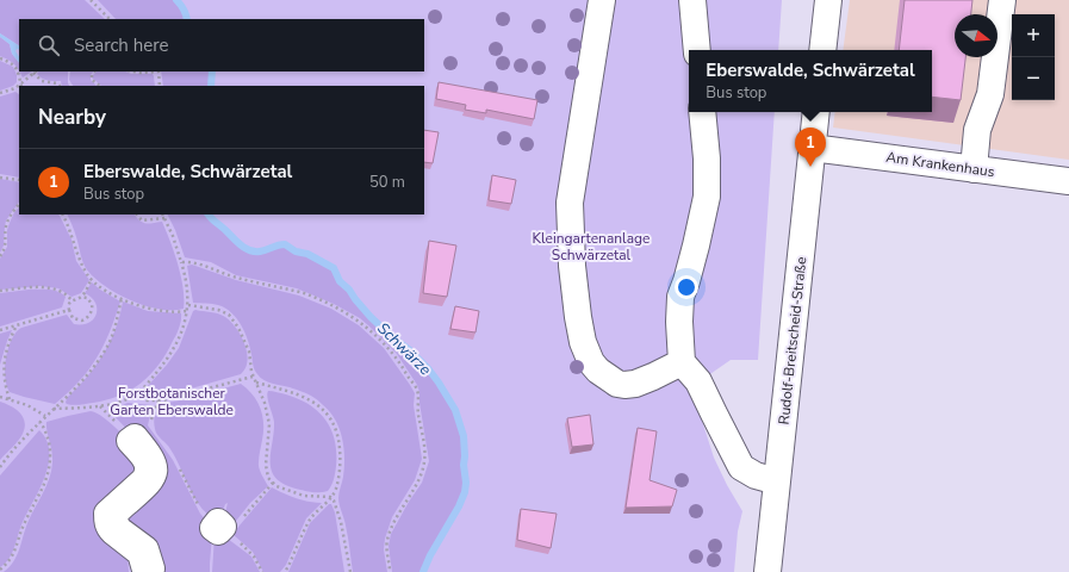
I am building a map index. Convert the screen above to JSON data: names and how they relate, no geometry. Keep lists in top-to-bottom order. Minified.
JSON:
{"streets":{"street":["Am Krankenhaus","Rudolf-Breitscheid-Straße"]},"crossings":[["Am Krankenhaus","Rudolf-Breitscheid-Straße"]],"water":["Schwärze"],"parks":["Kleingartenanlage Schwärzetal","Forstbotanischer Garten Eberswalde"],"north":"right","page":{"map_buttons":["+","−"],"search":"Search here","popup":["Eberswalde, Schwärzetal","Bus stop"],"heading":"Nearby","pins":"1","list":[{"mark":"1","name":"Eberswalde, Schwärzetal","note":"Bus stop","value":"50 m"}]}}
